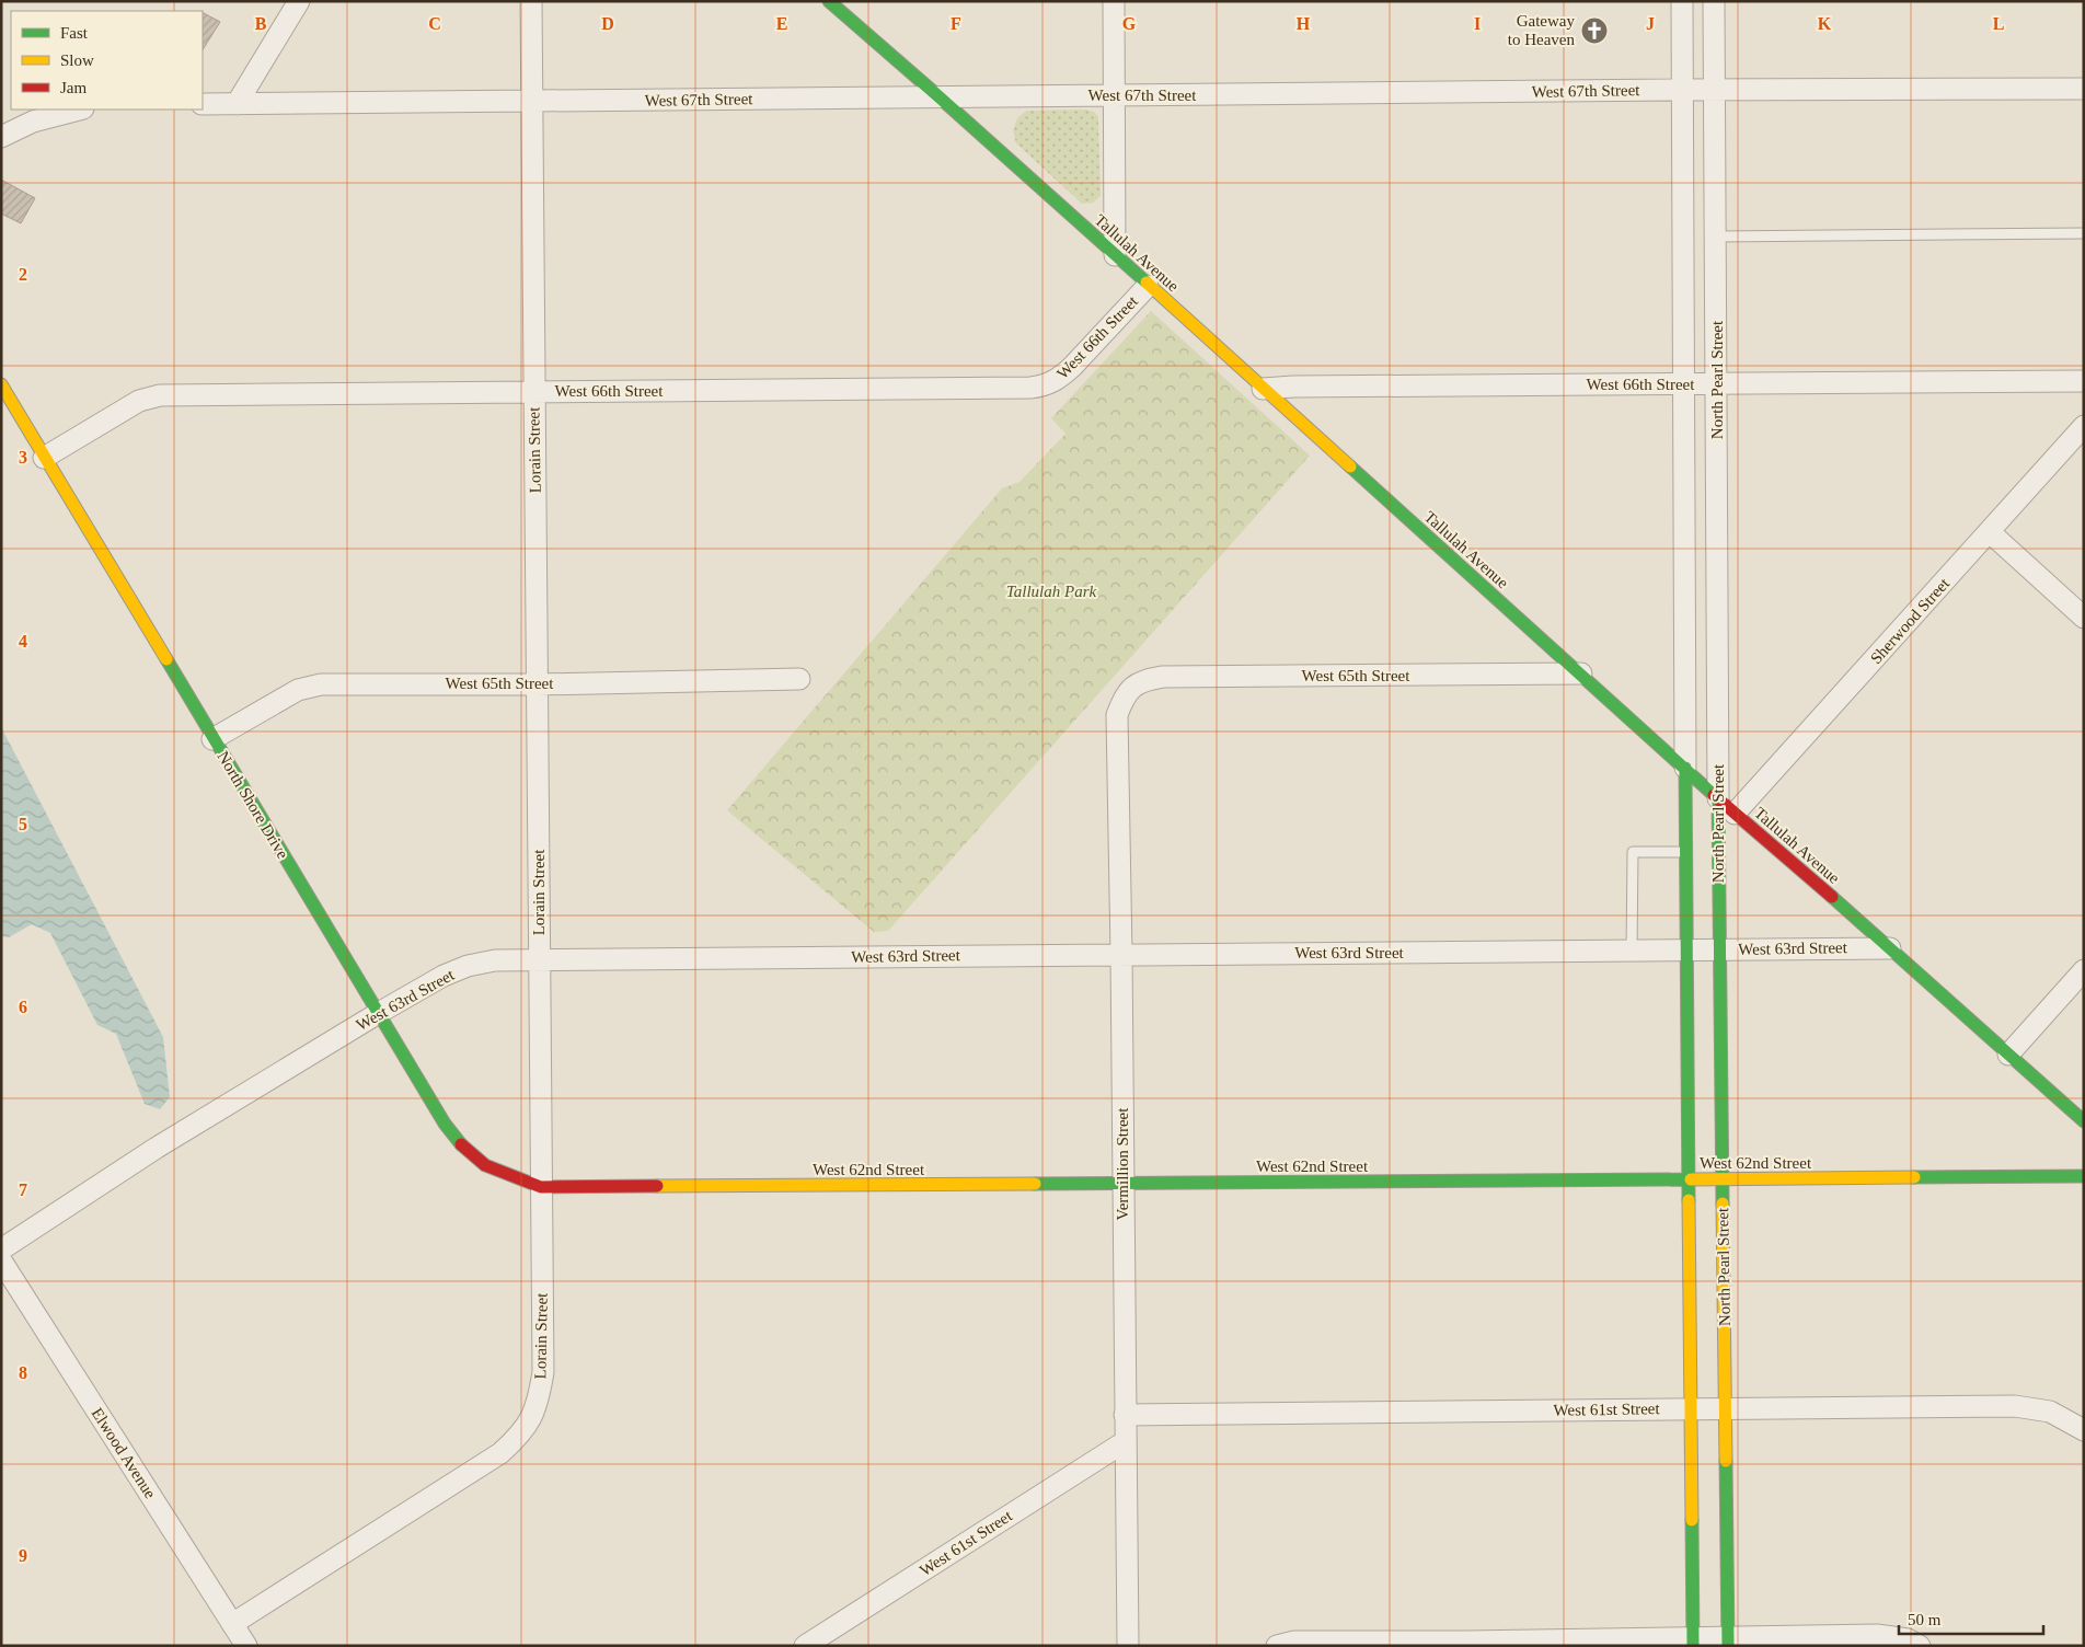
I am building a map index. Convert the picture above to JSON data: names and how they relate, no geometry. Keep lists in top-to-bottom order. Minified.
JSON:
{"streets":{"street":["West 67th Street","Tallulah Avenue","West 66th Street","North Pearl Street","Lorain Street","Sherwood Street","West 65th Street","North Shore Drive","West 63rd Street","West 62nd Street","Vermillion Street","West 61st Street","Elwood Avenue"]},"crossings":[["West 67th Street","Tallulah Avenue"],["West 67th Street","North Pearl Street"],["West 67th Street","Lorain Street"],["Tallulah Avenue","West 66th Street"],["Tallulah Avenue","North Pearl Street"],["Tallulah Avenue","Sherwood Street"],["Tallulah Avenue","West 65th Street"],["Tallulah Avenue","West 63rd Street"],["West 66th Street","North Pearl Street"],["West 66th Street","Lorain Street"],["West 66th Street","North Shore Drive"],["North Pearl Street","West 63rd Street"],["North Pearl Street","West 62nd Street"],["North Pearl Street","West 61st Street"],["Lorain Street","West 65th Street"],["Lorain Street","North Shore Drive"],["Lorain Street","West 63rd Street"],["Lorain Street","West 62nd Street"],["Lorain Street","Elwood Avenue"],["West 65th Street","North Shore Drive"],["West 65th Street","Vermillion Street"],["North Shore Drive","West 63rd Street"],["North Shore Drive","West 62nd Street"],["West 63rd Street","Vermillion Street"],["West 62nd Street","Vermillion Street"],["Vermillion Street","West 61st Street"]],"parks":["Tallulah Park"],"places":{"church":["Gateway to Heaven"]},"legend":["Fast","Slow","Jam"],"scale_bar":"50 m","grid":{"columns":["B","C","D","E","F","G","H","I","J","K","L"],"rows":["2","3","4","5","6","7","8","9"]}}
